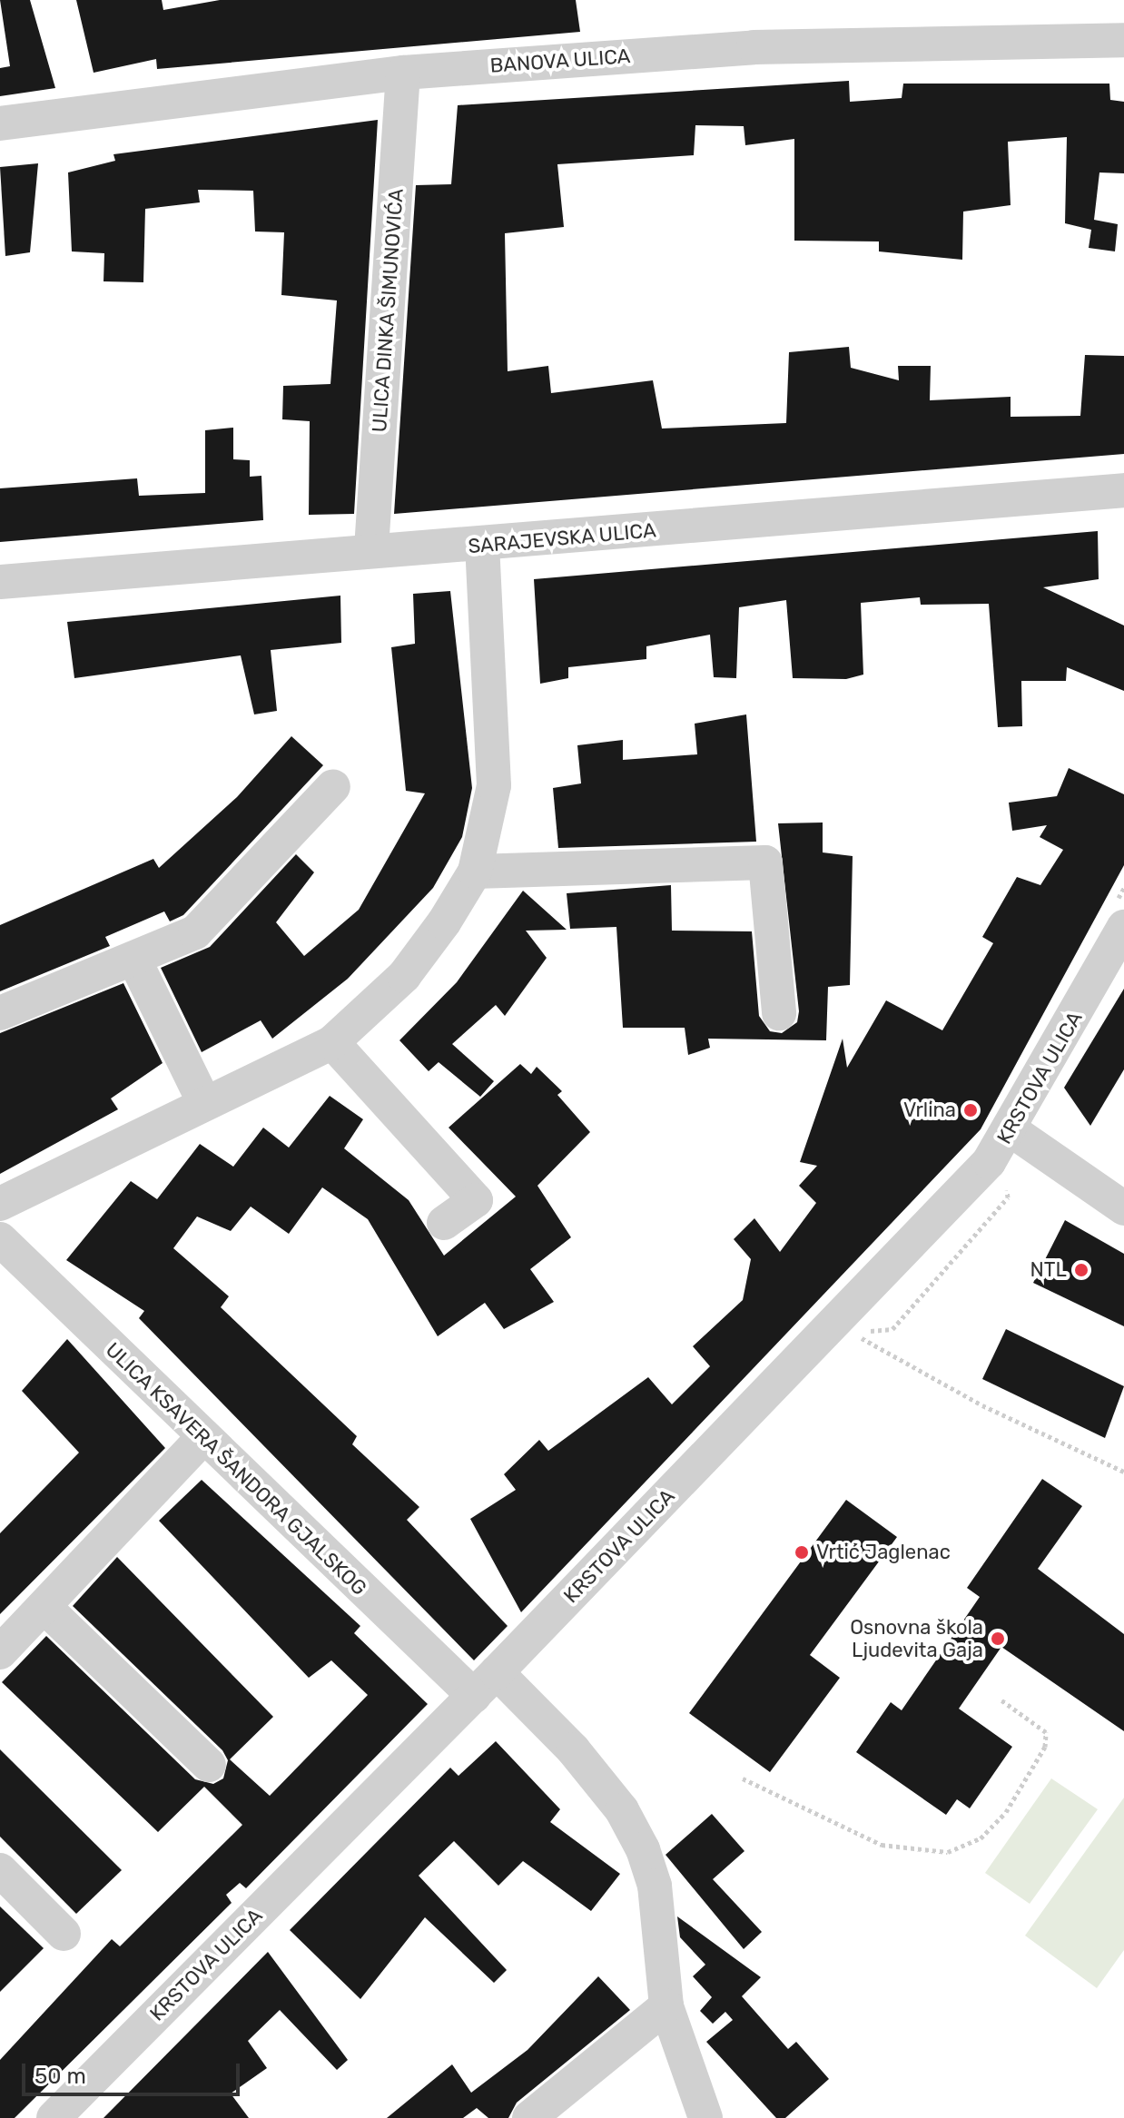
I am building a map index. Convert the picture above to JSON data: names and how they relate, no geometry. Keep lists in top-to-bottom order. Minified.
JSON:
{"streets":{"street":["BANOVA ULICA","ULICA DINKA ŠIMUNOVIĆA","SARAJEVSKA ULICA","KRSTOVA ULICA","ULICA KSAVERA ŠANDORA GJALSKOG"]},"crossings":[["BANOVA ULICA","ULICA DINKA ŠIMUNOVIĆA"],["ULICA DINKA ŠIMUNOVIĆA","SARAJEVSKA ULICA"],["KRSTOVA ULICA","ULICA KSAVERA ŠANDORA GJALSKOG"]],"places":["Vrlina","NTL","Vrtić Jaglenac","Osnovna škola Ljudevita Gaja"],"scale_bar":"50 m"}
